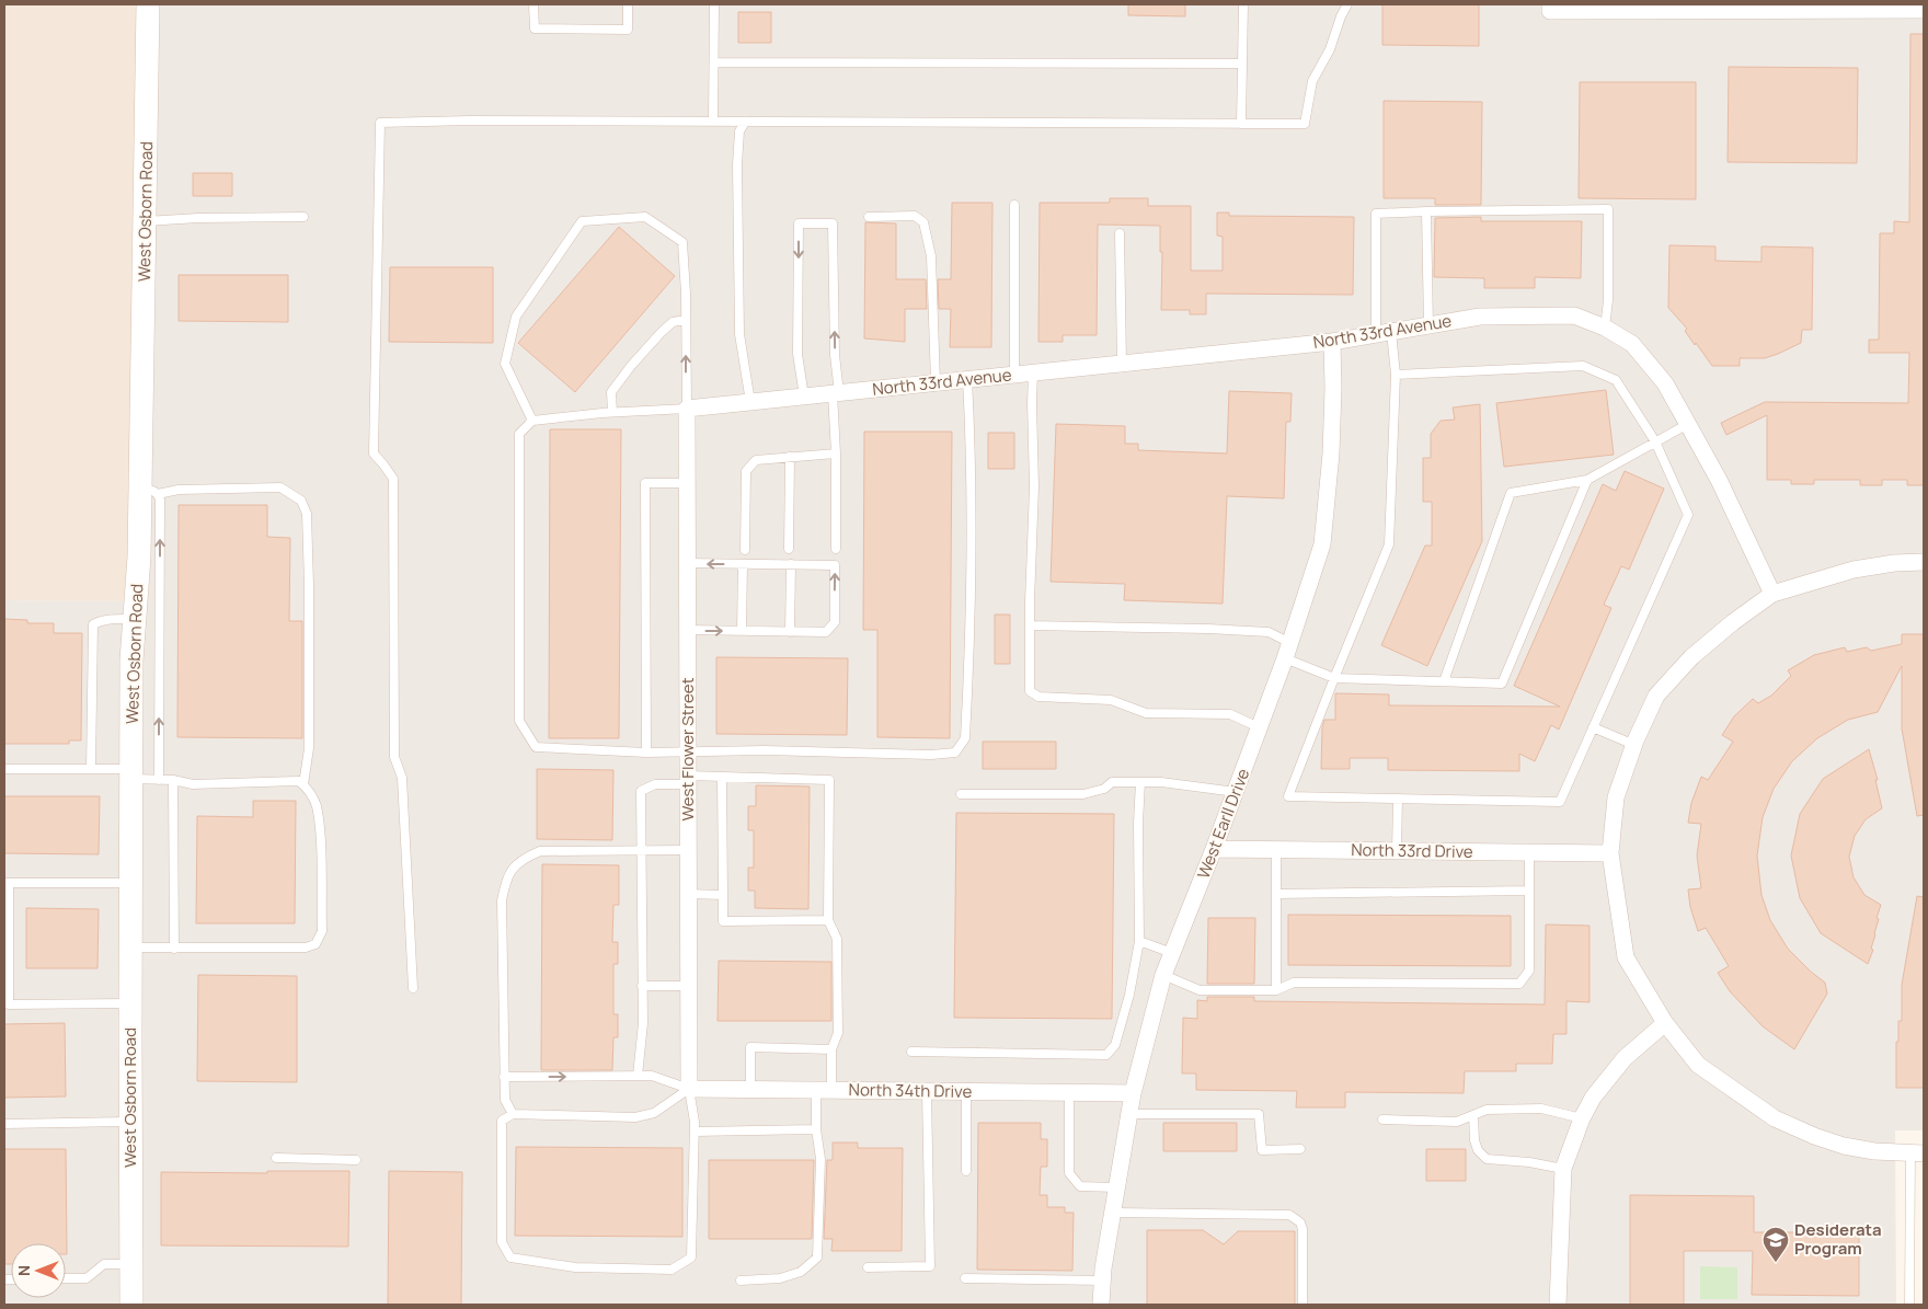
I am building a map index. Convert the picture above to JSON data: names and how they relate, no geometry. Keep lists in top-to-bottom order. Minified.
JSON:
{"streets":{"street":["West Osborn Road","North 33rd Avenue","West Flower Street","West Earll Drive","North 33rd Drive","North 34th Drive"]},"crossings":[["North 33rd Avenue","West Flower Street"],["North 33rd Avenue","West Earll Drive"],["West Flower Street","North 34th Drive"],["West Earll Drive","North 33rd Drive"],["West Earll Drive","North 34th Drive"]],"places":{"school or university":["Desiderata Program"]},"north":"left"}
